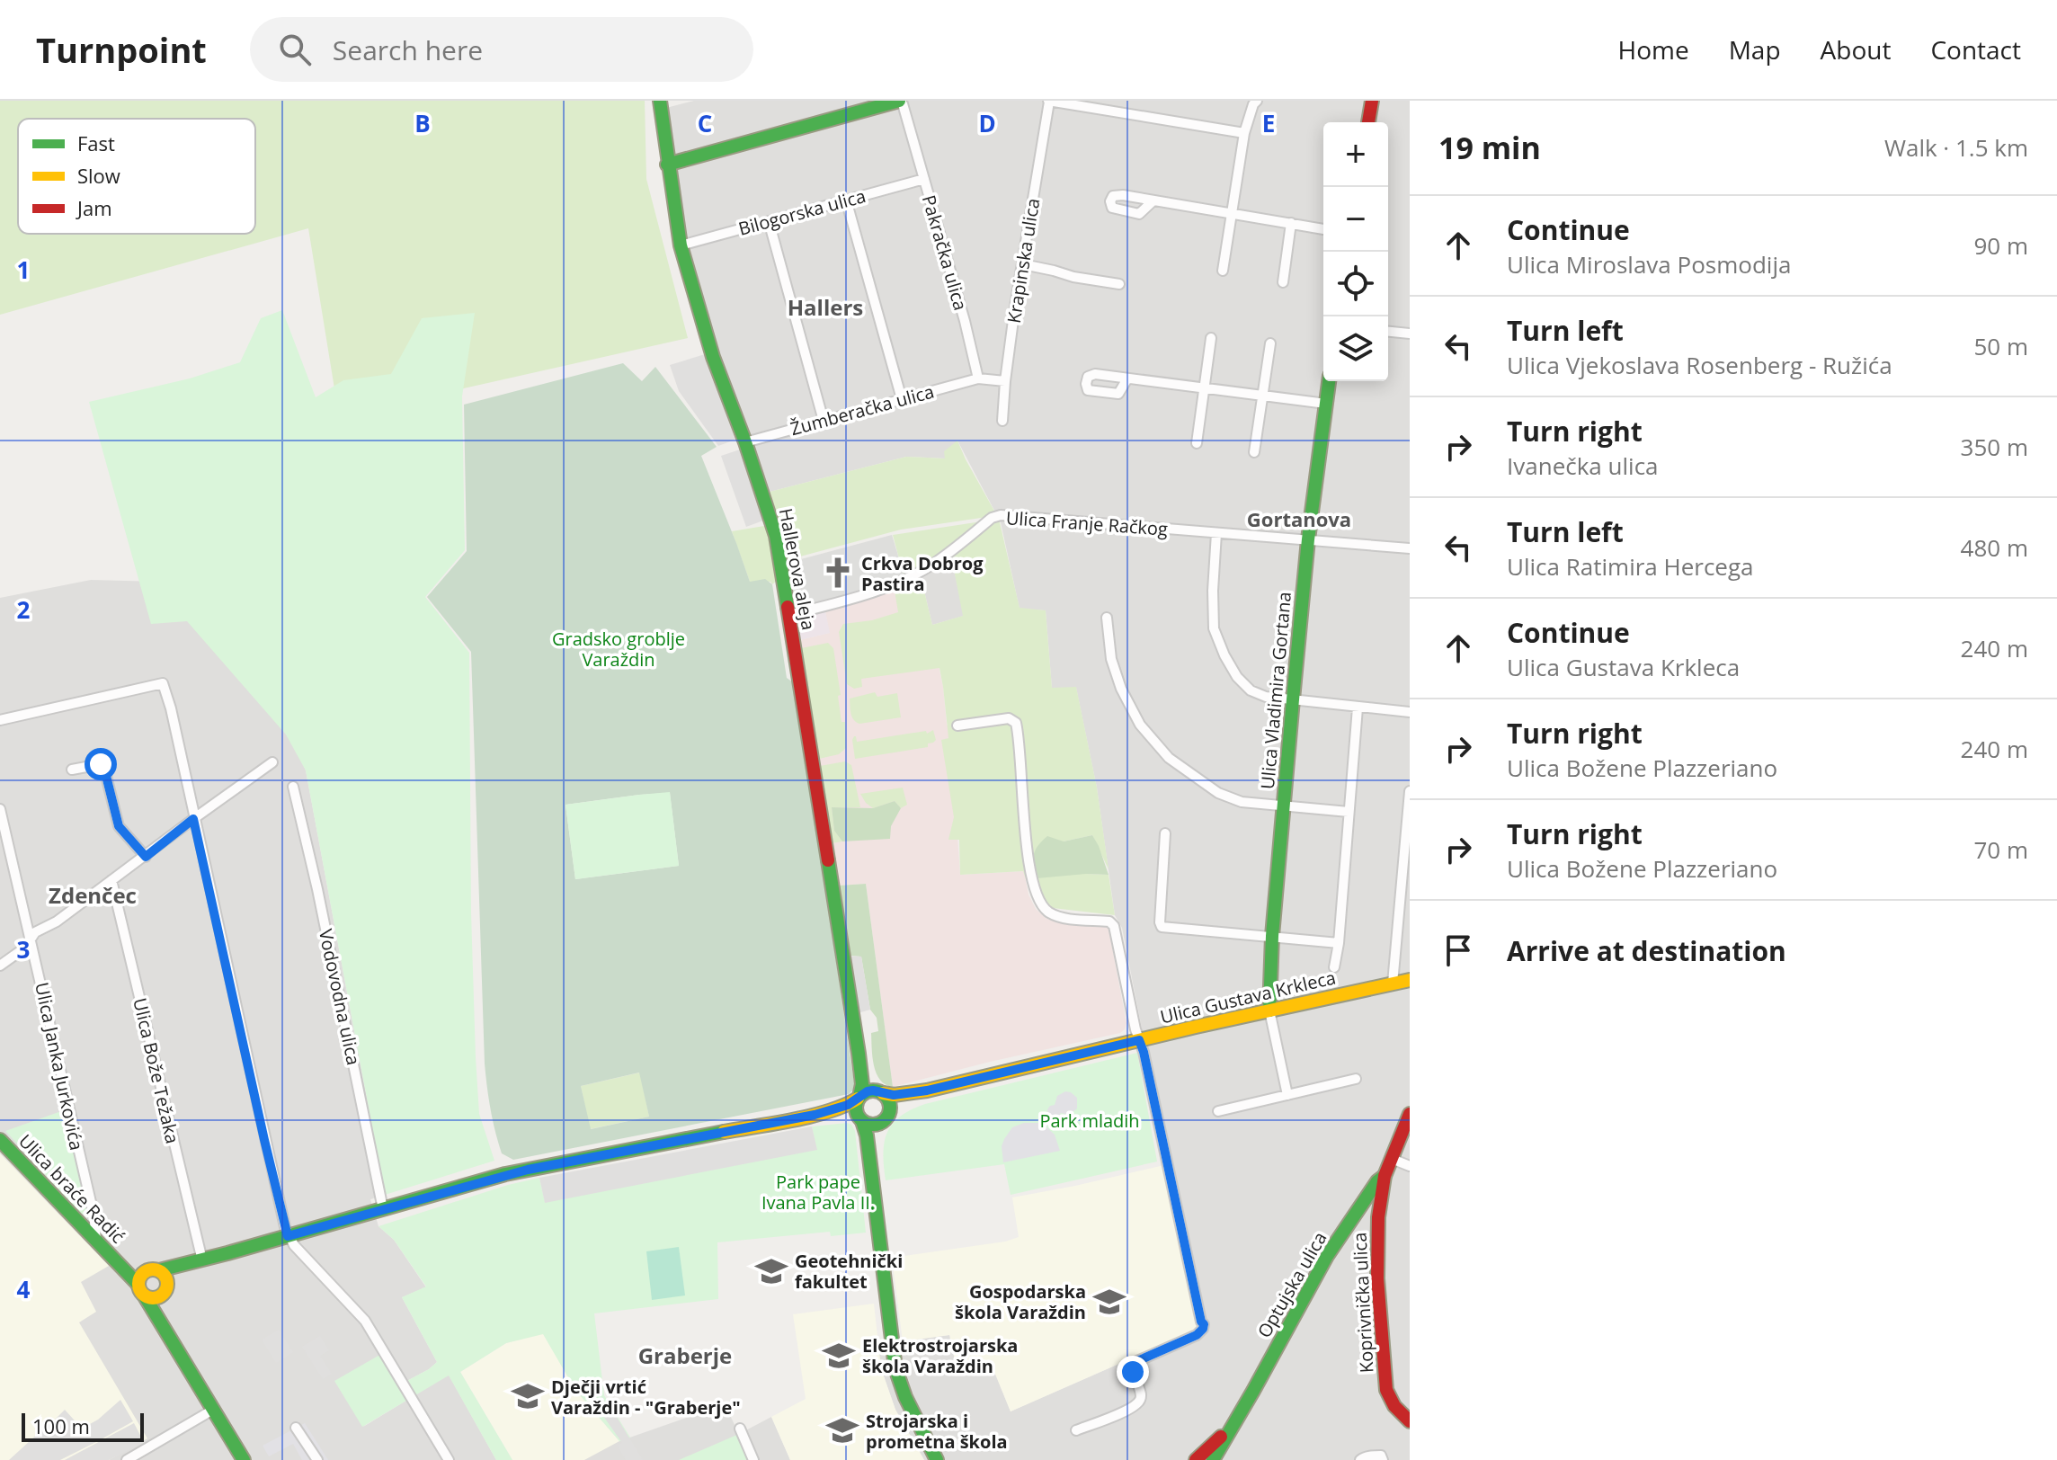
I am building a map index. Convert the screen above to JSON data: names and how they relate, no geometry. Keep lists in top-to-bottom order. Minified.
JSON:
{"streets":{"main road":["Hallerova aleja","Ulica Vladimira Gortana","Ulica Gustava Krkleca","Ulica braće Radić","Optujska ulica","Koprivnička ulica"],"street":["Bilogorska ulica","Pakračka ulica","Krapinska ulica","Žumberačka ulica","Ulica Franje Račkog","Vodovodna ulica","Ulica Janka Jurkovića","Ulica Bože Težaka"]},"crossings":[["Bilogorska ulica","Pakračka ulica"],["Bilogorska ulica","Hallerova aleja"],["Pakračka ulica","Žumberačka ulica"],["Žumberačka ulica","Hallerova aleja"],["Ulica Franje Račkog","Hallerova aleja"],["Ulica Franje Račkog","Ulica Vladimira Gortana"],["Hallerova aleja","Ulica Gustava Krkleca"],["Ulica Vladimira Gortana","Ulica Gustava Krkleca"],["Ulica Janka Jurkovića","Ulica braće Radić"],["Optujska ulica","Koprivnička ulica"]],"districts":["Hallers","Gortanova","Zdenčec","Graberje"],"parks":["Gradsko groblje Varaždin","Park mladih","Park pape Ivana Pavla II."],"places":{"church":["Crkva Dobrog Pastira"],"school or university":["Geotehnički fakultet","Gospodarska škola Varaždin","Elektrostrojarska škola Varaždin","Dječji vrtić Varaždin - \"Graberje\"","Strojarska i prometna škola"]},"legend":["Fast","Slow","Jam"],"scale_bar":"100 m","page":{"header":"Turnpoint","search":"Search here","nav":["Home","Map","About","Contact"],"heading":["19 min","Walk · 1.5 km"],"map_buttons":["+","−"],"list":[["Continue","Ulica Miroslava Posmodija","90 m"],["Turn left","Ulica Vjekoslava Rosenberg - Ružića","50 m"],["Turn right","Ivanečka ulica","350 m"],["Turn left","Ulica Ratimira Hercega","480 m"],["Continue","Ulica Gustava Krkleca","240 m"],["Turn right","Ulica Božene Plazzeriano","240 m"],["Turn right","Ulica Božene Plazzeriano","70 m"],"Arrive at destination"],"scale":"100 m"},"grid":{"columns":["B","C","D","E"],"rows":["1","2","3","4"]}}
